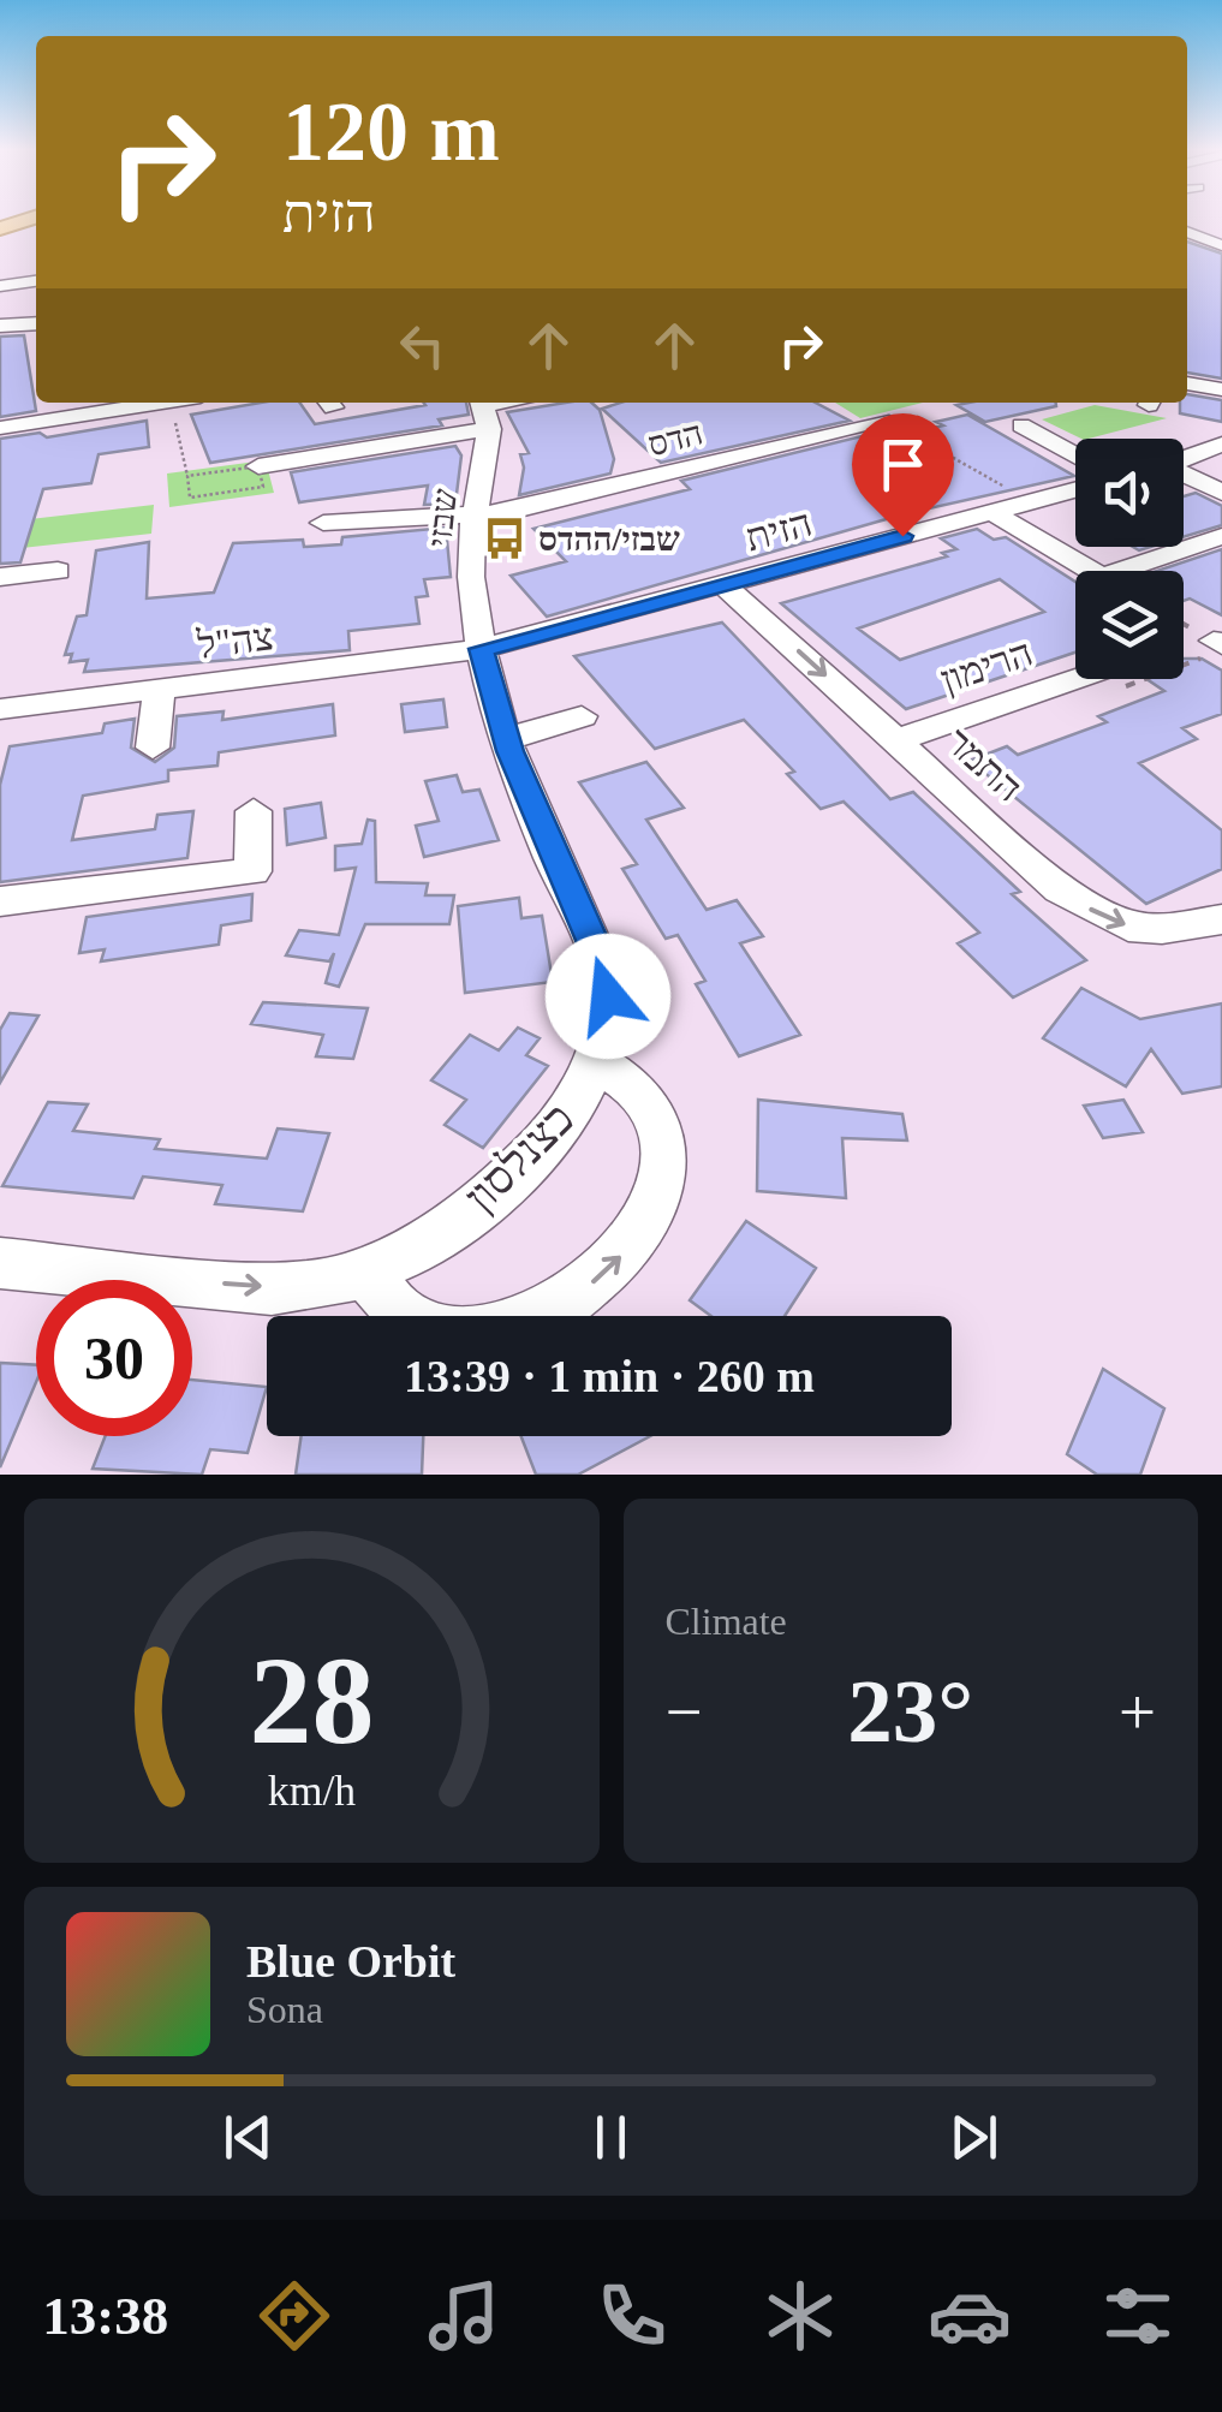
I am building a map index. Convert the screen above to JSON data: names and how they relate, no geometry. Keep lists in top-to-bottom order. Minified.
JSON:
{"streets":{"street":["הדס","שבזי","הזית","צה\"ל","הרימון","התמר","כצנלסון"]},"crossings":[["הדס","שבזי"],["שבזי","הזית"],["שבזי","צה\"ל"],["שבזי","כצנלסון"],["הזית","צה\"ל"],["הזית","התמר"],["הזית","כצנלסון"],["צה\"ל","כצנלסון"],["הרימון","התמר"]],"one_way":["התמר"],"places":{"bus stop":["שבזי/ההדס"]},"page":{"turn":["120 m","הזית"],"limit":"30","trip":"13:39 · 1 min · 260 m","tile":"Climate","heat":["−","23°","+"],"song":["Blue Orbit","Sona"],"tabs":"13:38","gauge":["28","km/h"]}}
